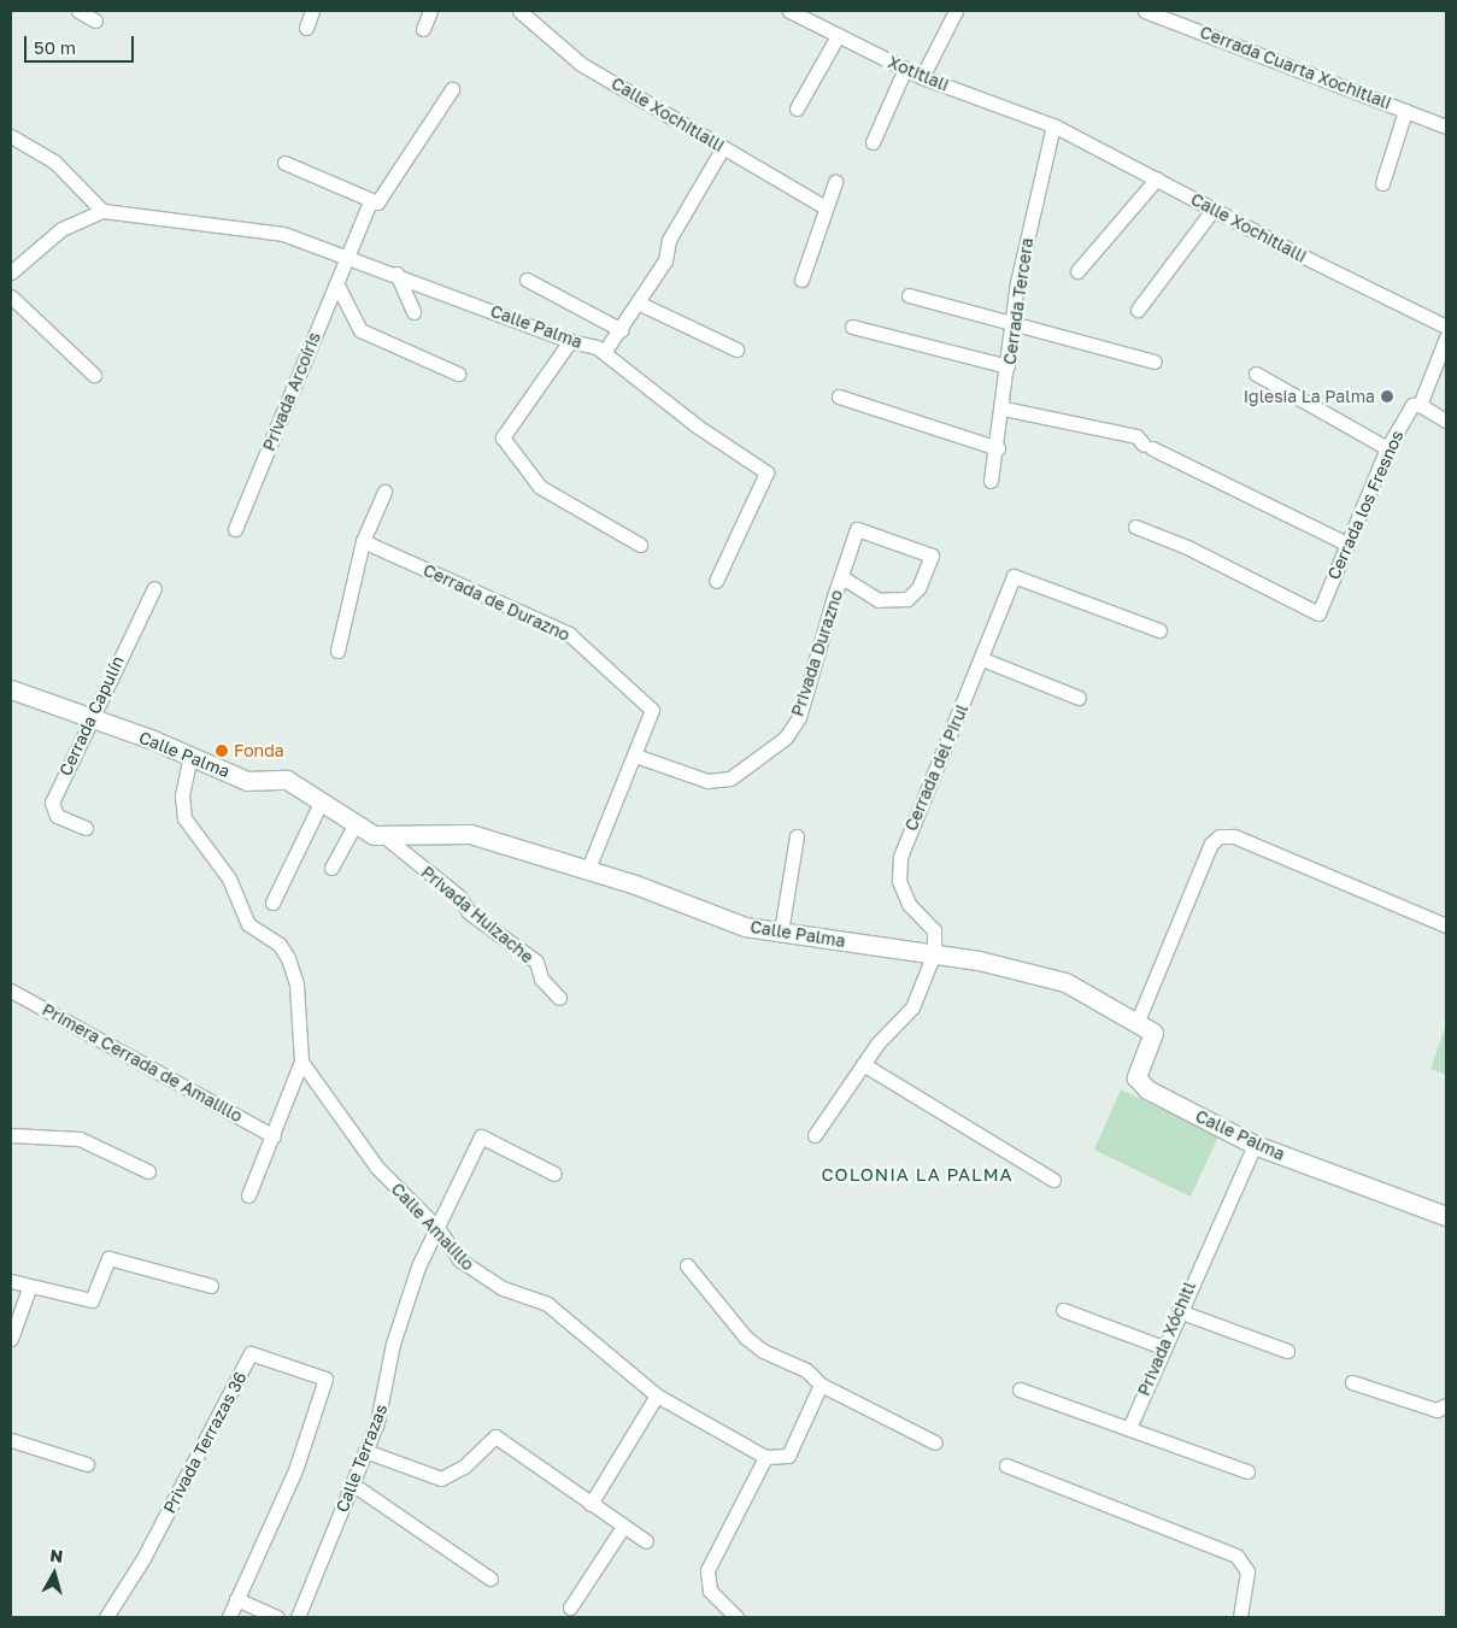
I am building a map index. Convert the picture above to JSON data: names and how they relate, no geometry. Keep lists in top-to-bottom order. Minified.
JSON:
{"streets":{"street":["Cerrada Cuarta Xochitlali","Xotitlali","Calle Xochitlalli","Cerrada Tercera","Calle Palma","Privada Arcoíris","Cerrada los Fresnos","Cerrada de Durazno","Privada Durazno","Cerrada Capulín","Cerrada del Pirul","Privada Huizache","Primera Cerrada de Amalillo","Calle Amalillo","Privada Xóchitl","Privada Terrazas 36","Calle Terrazas"]},"crossings":[["Xotitlali","Calle Xochitlalli"],["Xotitlali","Cerrada Tercera"],["Calle Xochitlalli","Cerrada Tercera"],["Calle Palma","Privada Arcoíris"],["Calle Palma","Cerrada de Durazno"],["Calle Palma","Cerrada Capulín"],["Calle Palma","Cerrada del Pirul"],["Calle Palma","Privada Huizache"],["Calle Palma","Privada Xóchitl"],["Cerrada de Durazno","Privada Durazno"],["Calle Amalillo","Calle Terrazas"]],"districts":["COLONIA LA PALMA"],"places":["Iglesia La Palma","Fonda"],"scale_bar":"50 m","north":"top"}
